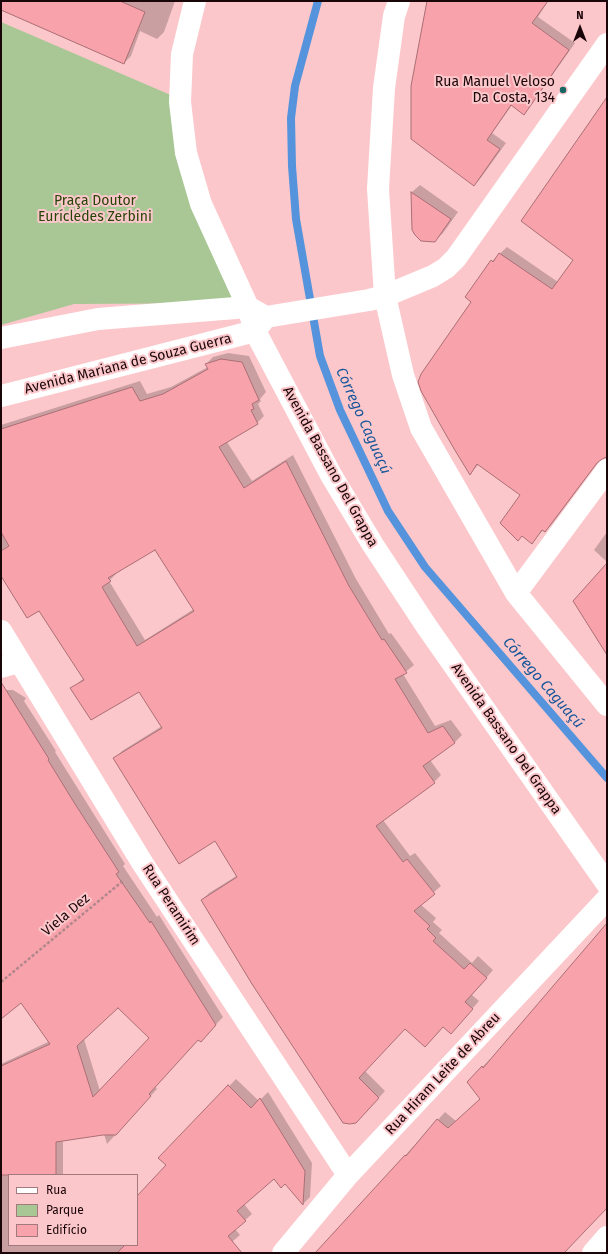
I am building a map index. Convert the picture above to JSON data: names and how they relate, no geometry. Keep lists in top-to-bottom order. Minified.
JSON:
{"streets":{"street":["Avenida Mariana de Souza Guerra","Avenida Bassano Del Grappa","Rua Peramirim","Rua Hiram Leite de Abreu"],"path":["Viela Dez"]},"crossings":[["Avenida Mariana de Souza Guerra","Avenida Bassano Del Grappa"],["Rua Peramirim","Viela Dez"],["Rua Peramirim","Rua Hiram Leite de Abreu"]],"water":["Córrego Caguaçú"],"parks":["Praça Doutor Eurícledes Zerbini"],"places":["Rua Manuel Veloso Da Costa, 134"],"legend":["Rua","Parque","Edifício"],"north":"top"}
